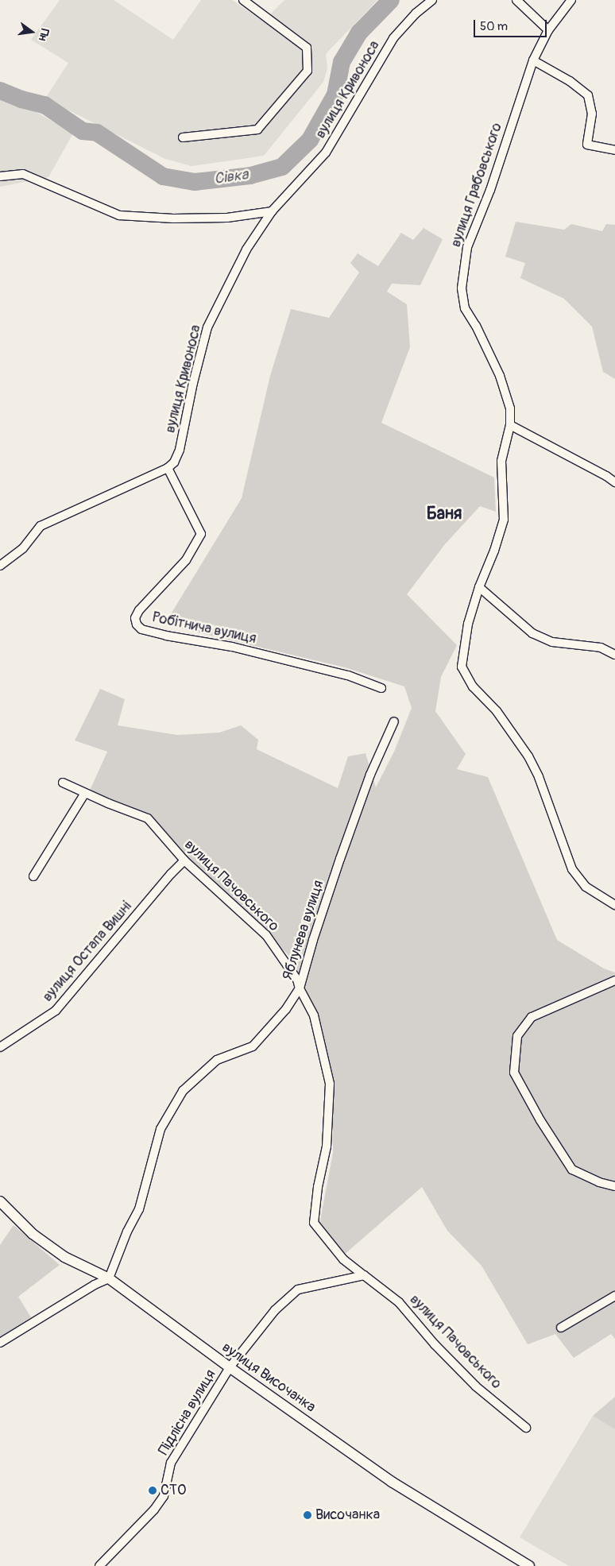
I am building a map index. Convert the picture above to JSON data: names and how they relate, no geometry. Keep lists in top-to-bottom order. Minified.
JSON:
{"streets":{"street":["вулиця Кривоноса","вулиця Грабовського","Робітнича вулиця","вулиця Пачовського","Яблунева вулиця","вулиця Остапа Вишні","вулиця Височанка","Підлісна вулиця"]},"crossings":[["вулиця Кривоноса","Робітнича вулиця"],["вулиця Пачовського","Яблунева вулиця"],["вулиця Пачовського","вулиця Остапа Вишні"],["Яблунева вулиця","вулиця Височанка"],["вулиця Височанка","Підлісна вулиця"]],"districts":["Баня"],"water":["Сівка"],"places":["СТО","Височанка"],"scale_bar":"50 m","north":"right"}
